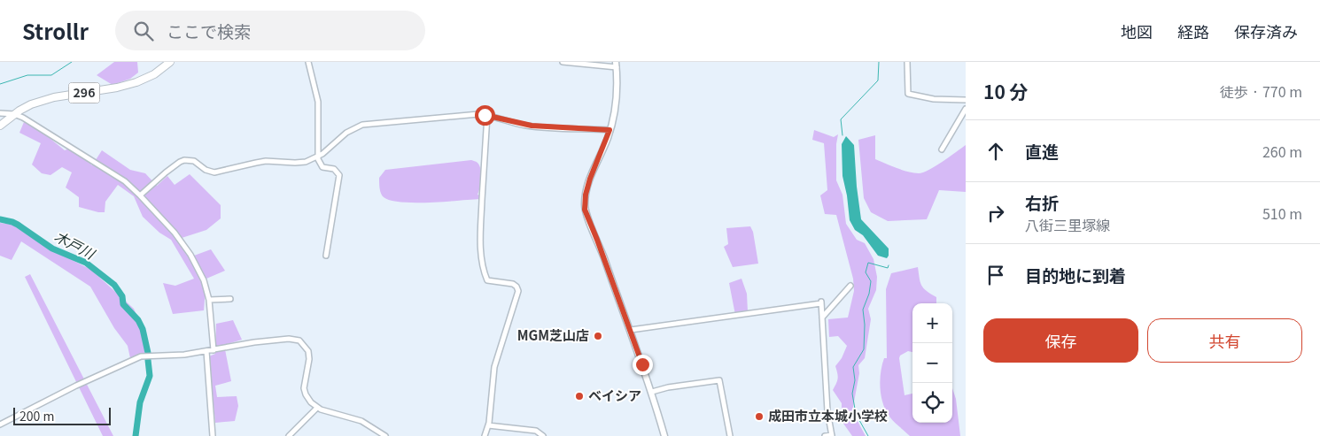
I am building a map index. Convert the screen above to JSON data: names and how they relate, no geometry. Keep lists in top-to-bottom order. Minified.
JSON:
{"streets":{"highway":["296"]},"water":["木戸川"],"places":["MGM芝山店","ベイシア","成田市立本城小学校"],"scale_bar":"200 m","page":{"header":"Strollr","search":"ここで検索","nav":["地図","経路","保存済み"],"heading":["10 分","徒歩 · 770 m"],"list":[["直進","260 m"],["右折","八街三里塚線","510 m"],"目的地に到着"],"map_buttons":["+","−"],"buttons":["保存","共有"],"scale":"200 m"}}
